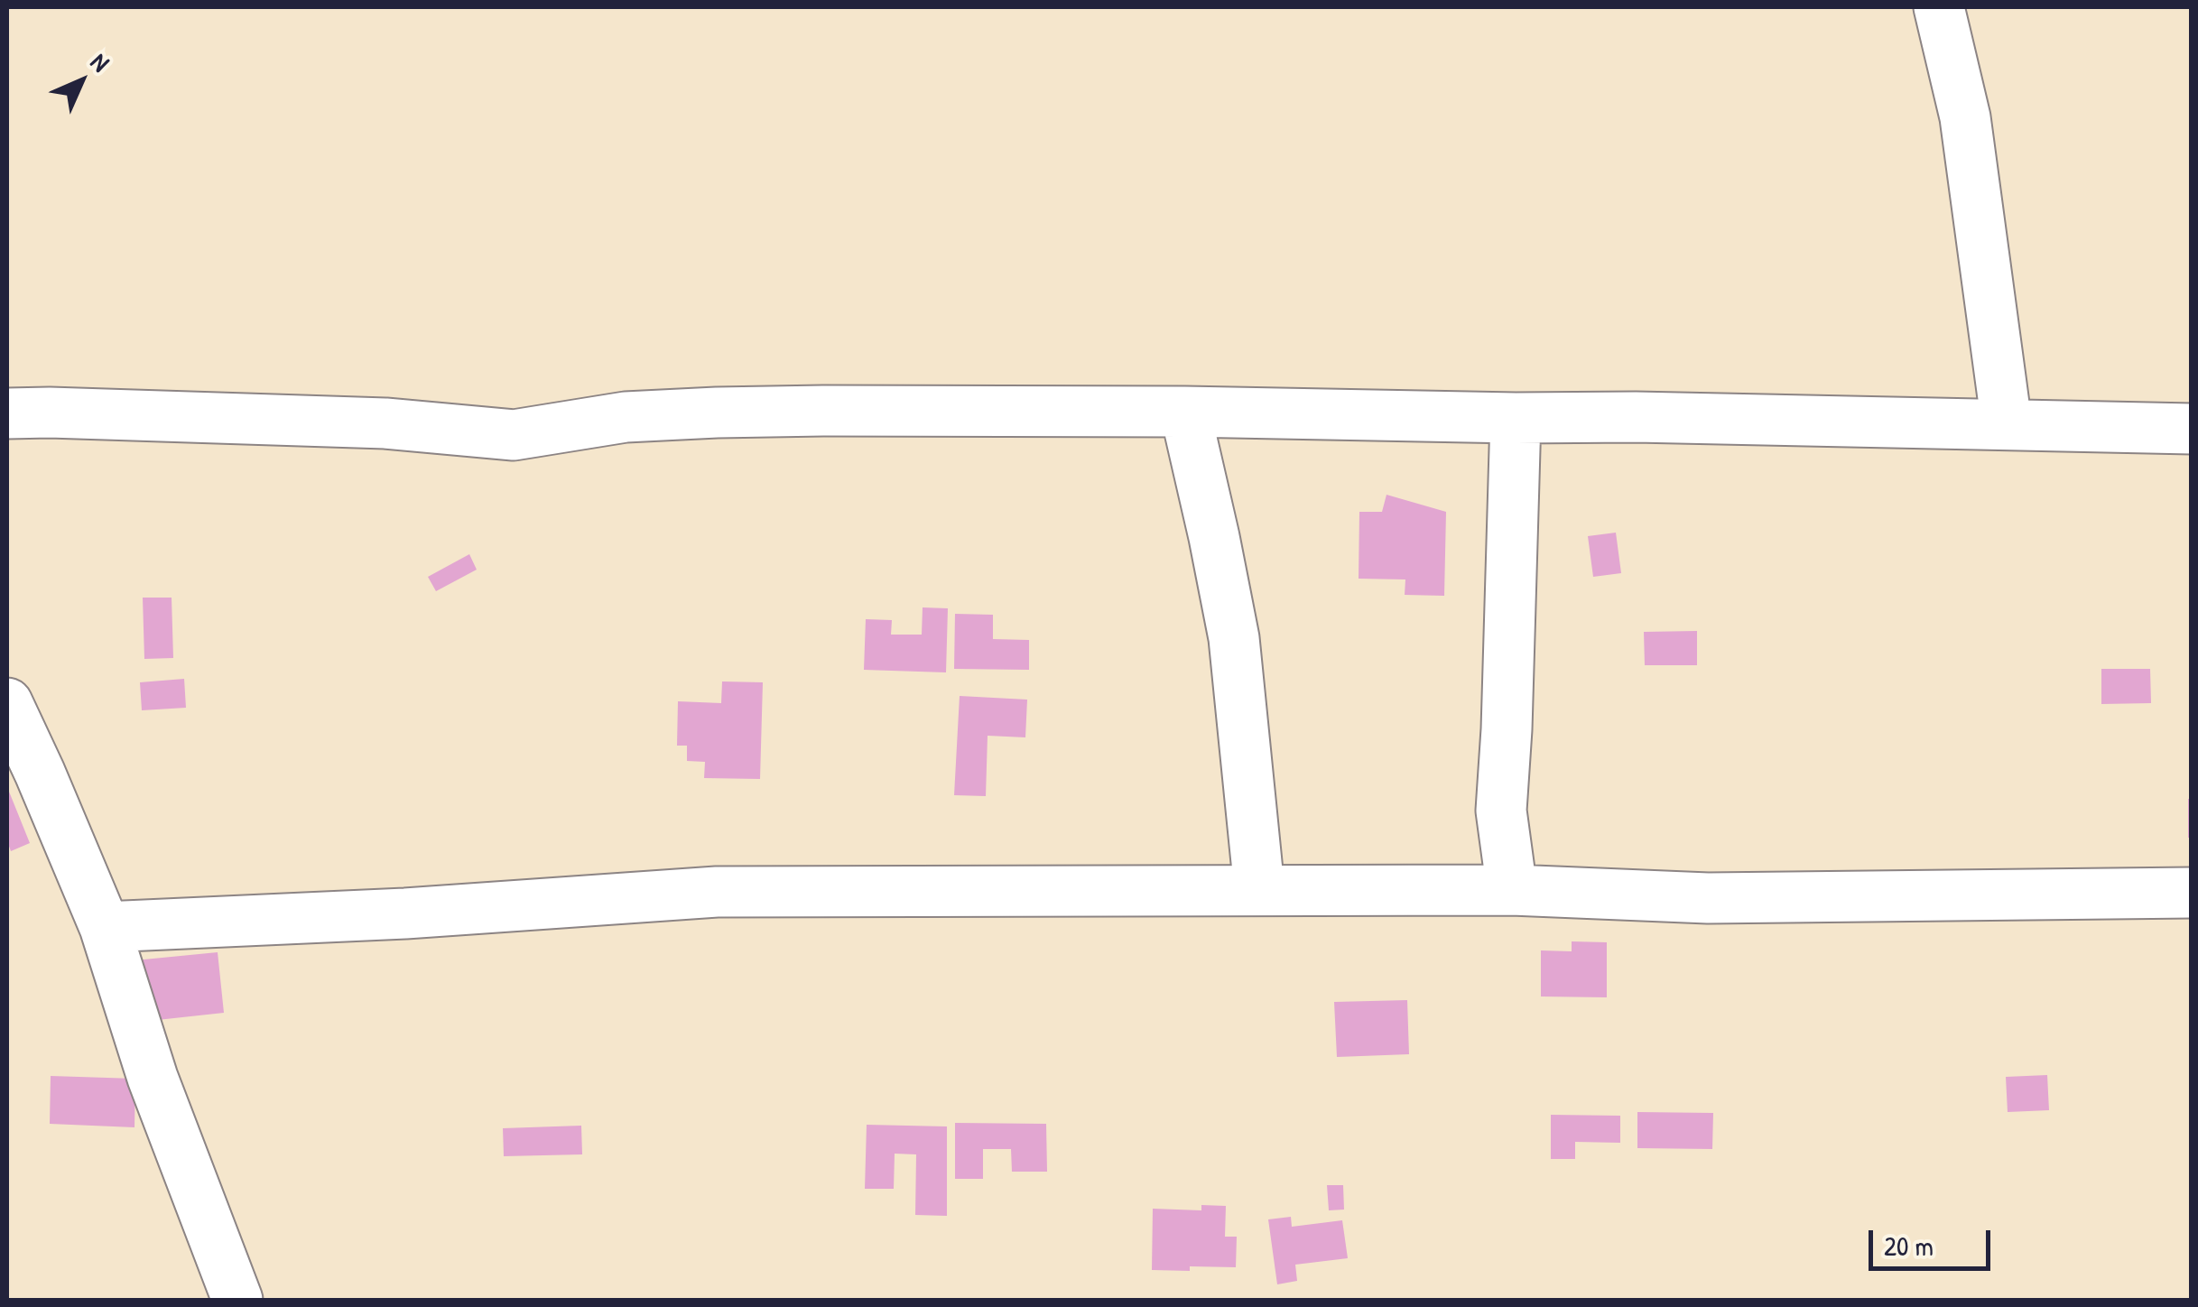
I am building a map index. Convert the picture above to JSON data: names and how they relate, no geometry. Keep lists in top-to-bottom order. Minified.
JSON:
{"scale_bar":"20 m","north":"top right"}
